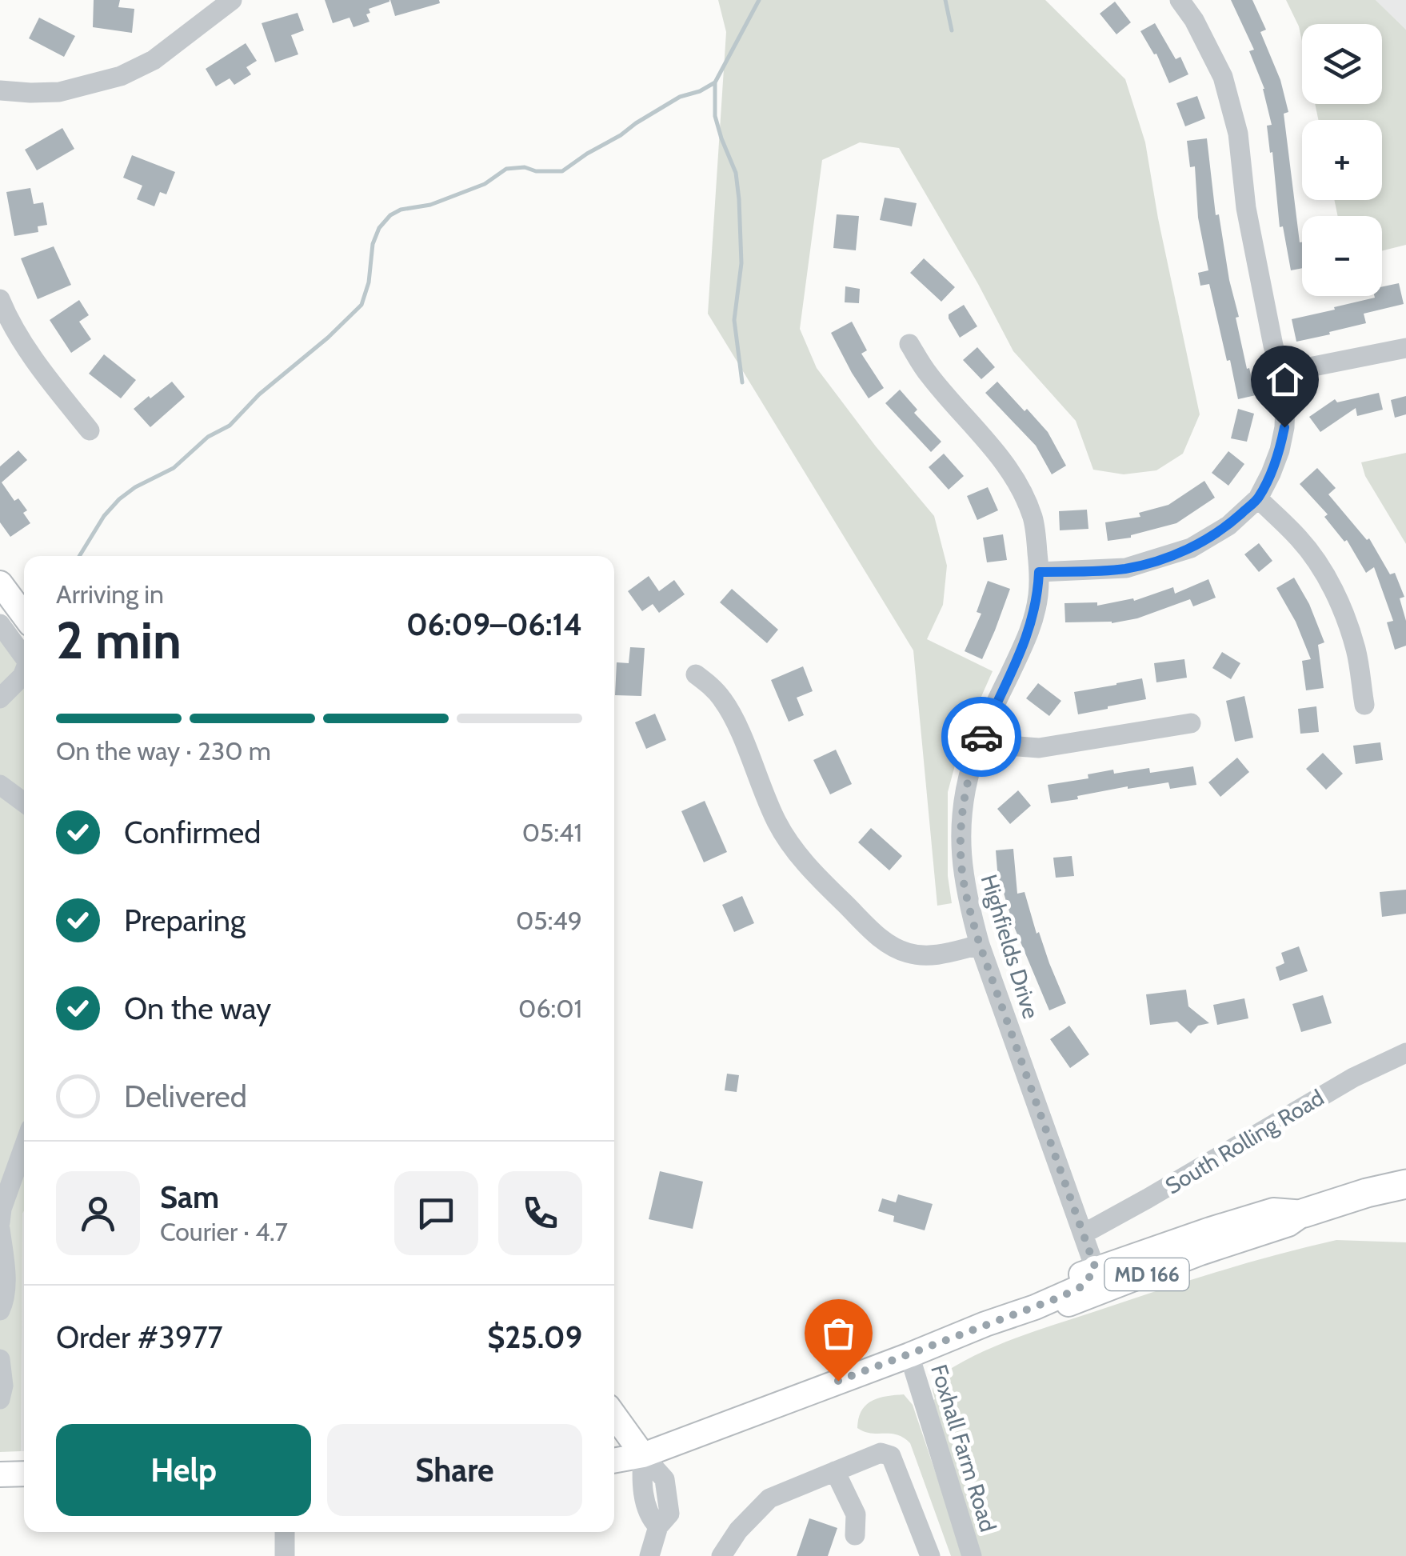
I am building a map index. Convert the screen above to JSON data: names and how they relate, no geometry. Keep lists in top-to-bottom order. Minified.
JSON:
{"streets":{"highway":["MD 166"],"street":["Highfields Drive","South Rolling Road","Foxhall Farm Road"]},"crossings":[["Highfields Drive","South Rolling Road"],["Highfields Drive","MD 166"],["MD 166","Foxhall Farm Road"]],"page":{"map_buttons":["+","−"],"heading":["2 min","Arriving in","06:09–06:14"],"panel":["Sam","Courier · 4.7","Order #3977","$25.09"],"bar":"On the way · 230 m","list":[["Confirmed","05:41"],["Preparing","05:49"],["On the way","06:01"],"Delivered"],"buttons":["Help","Share"]}}
